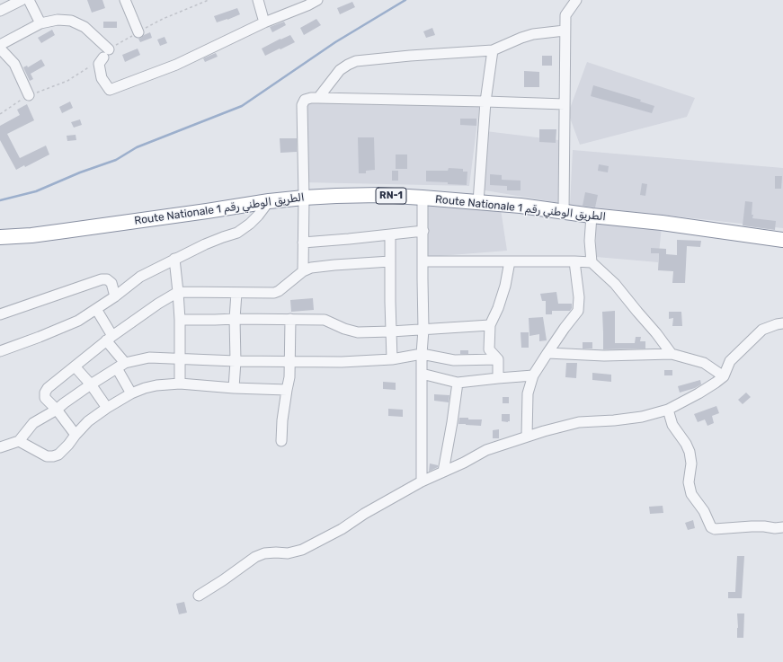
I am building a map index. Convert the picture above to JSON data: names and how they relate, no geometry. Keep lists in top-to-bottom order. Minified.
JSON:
{"streets":{"highway":["RN-1","Route Nationale الطريق الوطني رقم 1"]}}
